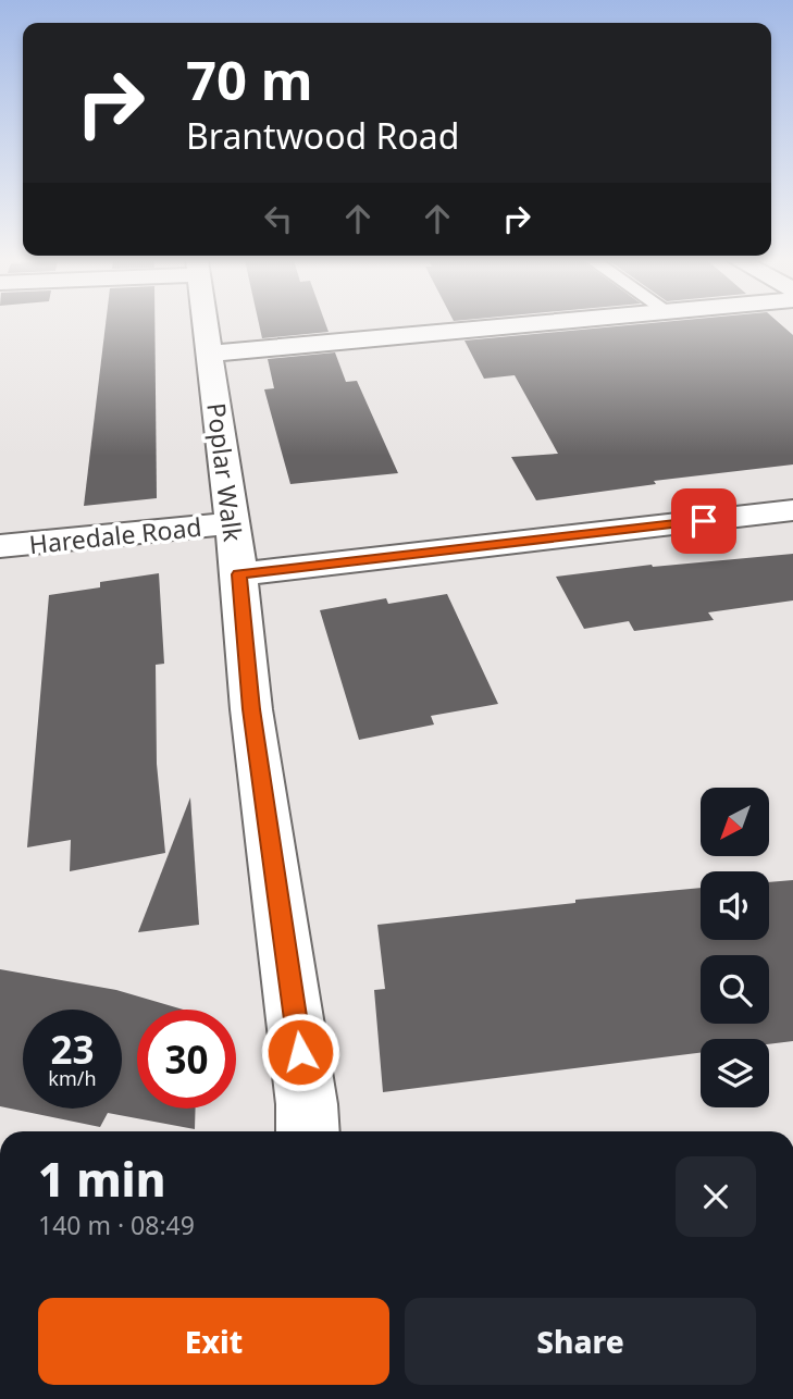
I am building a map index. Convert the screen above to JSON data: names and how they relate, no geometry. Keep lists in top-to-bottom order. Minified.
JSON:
{"streets":{"street":["Poplar Walk","Haredale Road"]},"crossings":[["Poplar Walk","Haredale Road"]],"north":"bottom left","page":{"turn":["70 m","Brantwood Road"],"speed":"23 km/h","limit":"30","heading":["1 min","140 m · 08:49"],"buttons":["Exit","Share"]}}
